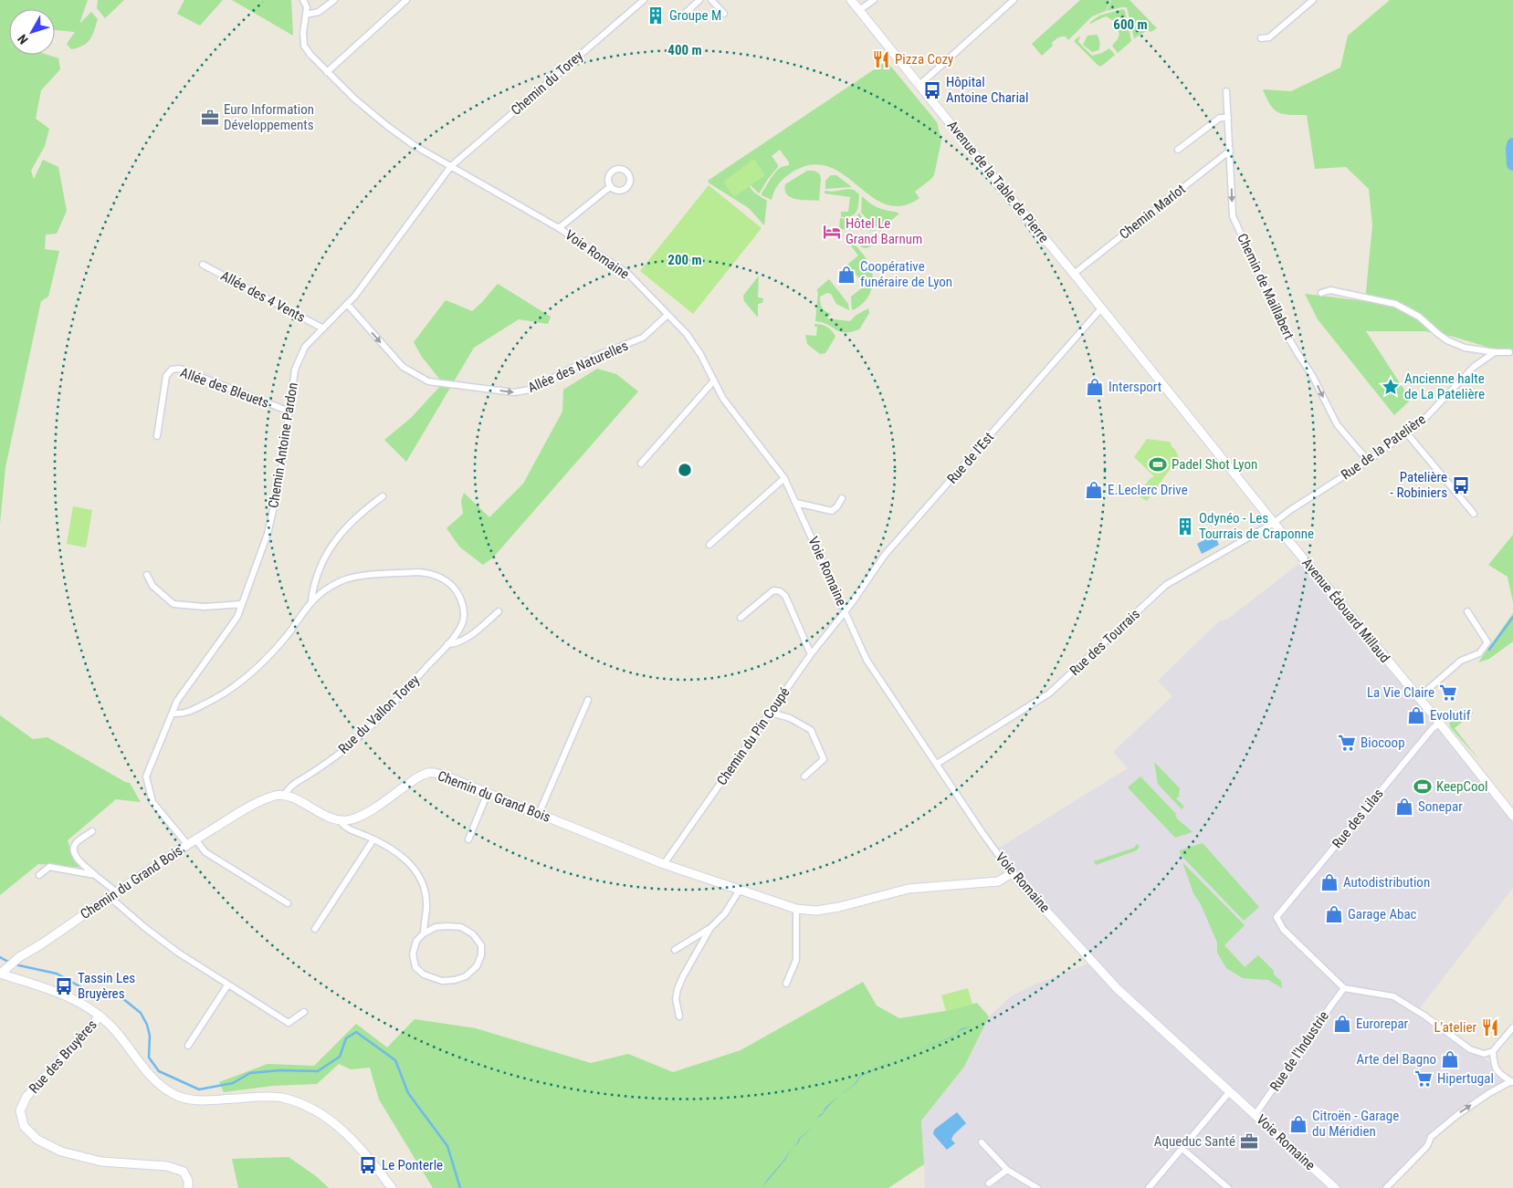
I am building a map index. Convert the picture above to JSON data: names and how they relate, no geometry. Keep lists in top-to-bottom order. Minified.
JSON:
{"streets":{"street":["Chemin du Torey","Avenue de la Table de Pierre","Chemin Marlot","Voie Romaine","Chemin de Maillabert","Allée des 4 Vents","Allée des Naturelles","Allée des Bleuets","Chemin Antoine Pardon","Rue de la Patelière","Rue de l'Est","Avenue Édouard Millaud","Rue des Tourrais","Rue du Vallon Torey","Chemin du Pin Coupé","Chemin du Grand Bois","Rue des Lilas","Rue de l'Industrie","Rue des Bruyères"]},"crossings":[["Chemin du Torey","Voie Romaine"],["Chemin du Torey","Chemin Antoine Pardon"],["Avenue de la Table de Pierre","Chemin Marlot"],["Avenue de la Table de Pierre","Rue de l'Est"],["Avenue de la Table de Pierre","Avenue Édouard Millaud"],["Chemin Marlot","Chemin de Maillabert"],["Voie Romaine","Allée des Naturelles"],["Voie Romaine","Chemin Antoine Pardon"],["Voie Romaine","Rue de l'Est"],["Voie Romaine","Rue des Tourrais"],["Voie Romaine","Chemin du Pin Coupé"],["Voie Romaine","Chemin du Grand Bois"],["Voie Romaine","Rue de l'Industrie"],["Chemin de Maillabert","Rue de la Patelière"],["Allée des 4 Vents","Chemin Antoine Pardon"],["Allée des Naturelles","Chemin Antoine Pardon"],["Allée des Bleuets","Chemin Antoine Pardon"],["Chemin Antoine Pardon","Rue du Vallon Torey"],["Chemin Antoine Pardon","Chemin du Grand Bois"],["Rue de la Patelière","Avenue Édouard Millaud"],["Rue de la Patelière","Rue des Tourrais"],["Rue de l'Est","Chemin du Pin Coupé"],["Avenue Édouard Millaud","Rue des Tourrais"],["Avenue Édouard Millaud","Rue des Lilas"],["Rue du Vallon Torey","Chemin du Grand Bois"],["Chemin du Pin Coupé","Chemin du Grand Bois"],["Rue des Lilas","Rue de l'Industrie"]],"one_way":["Chemin de Maillabert","Allée des Naturelles"],"places":{"building":["Groupe M","Odynéo - Les Tourrais de Craponne"],"restaurant":["Pizza Cozy","L'atelier"],"bus stop":["Hôpital Antoine Charial","Patelière - Robiniers","Tassin Les Bruyères","Le Ponterle"],"office":["Euro Information Développements","Aqueduc Santé"],"hotel":["Hôtel Le Grand Barnum"],"shop":["Coopérative funéraire de Lyon","Intersport","E.Leclerc Drive","Evolutif","Sonepar","Autodistribution","Garage Abac","Eurorepar","Arte del Bagno","Citroën - Garage du Méridien"],"place":["Ancienne halte de La Patelière"],"sports":["Padel Shot Lyon","KeepCool"],"supermarket":["La Vie Claire","Biocoop","Hipertugal"]},"north":"bottom left","rings":["600 m","400 m","200 m"]}
